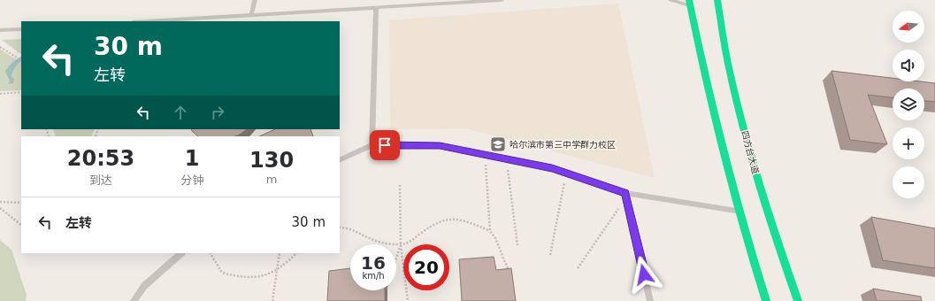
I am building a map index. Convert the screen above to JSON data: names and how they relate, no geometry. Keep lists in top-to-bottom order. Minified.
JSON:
{"streets":{"main road":["四方台大道"]},"places":{"school or university":["哈尔滨市第三中学群力校区"]},"north":"left","page":{"map_buttons":["+","−"],"turn":["30 m","左转"],"eta":["20:53","到达","1","分钟","130","m"],"list":[{"name":"左转","value":"30 m"}],"speed":"16 km/h","limit":"20"}}
